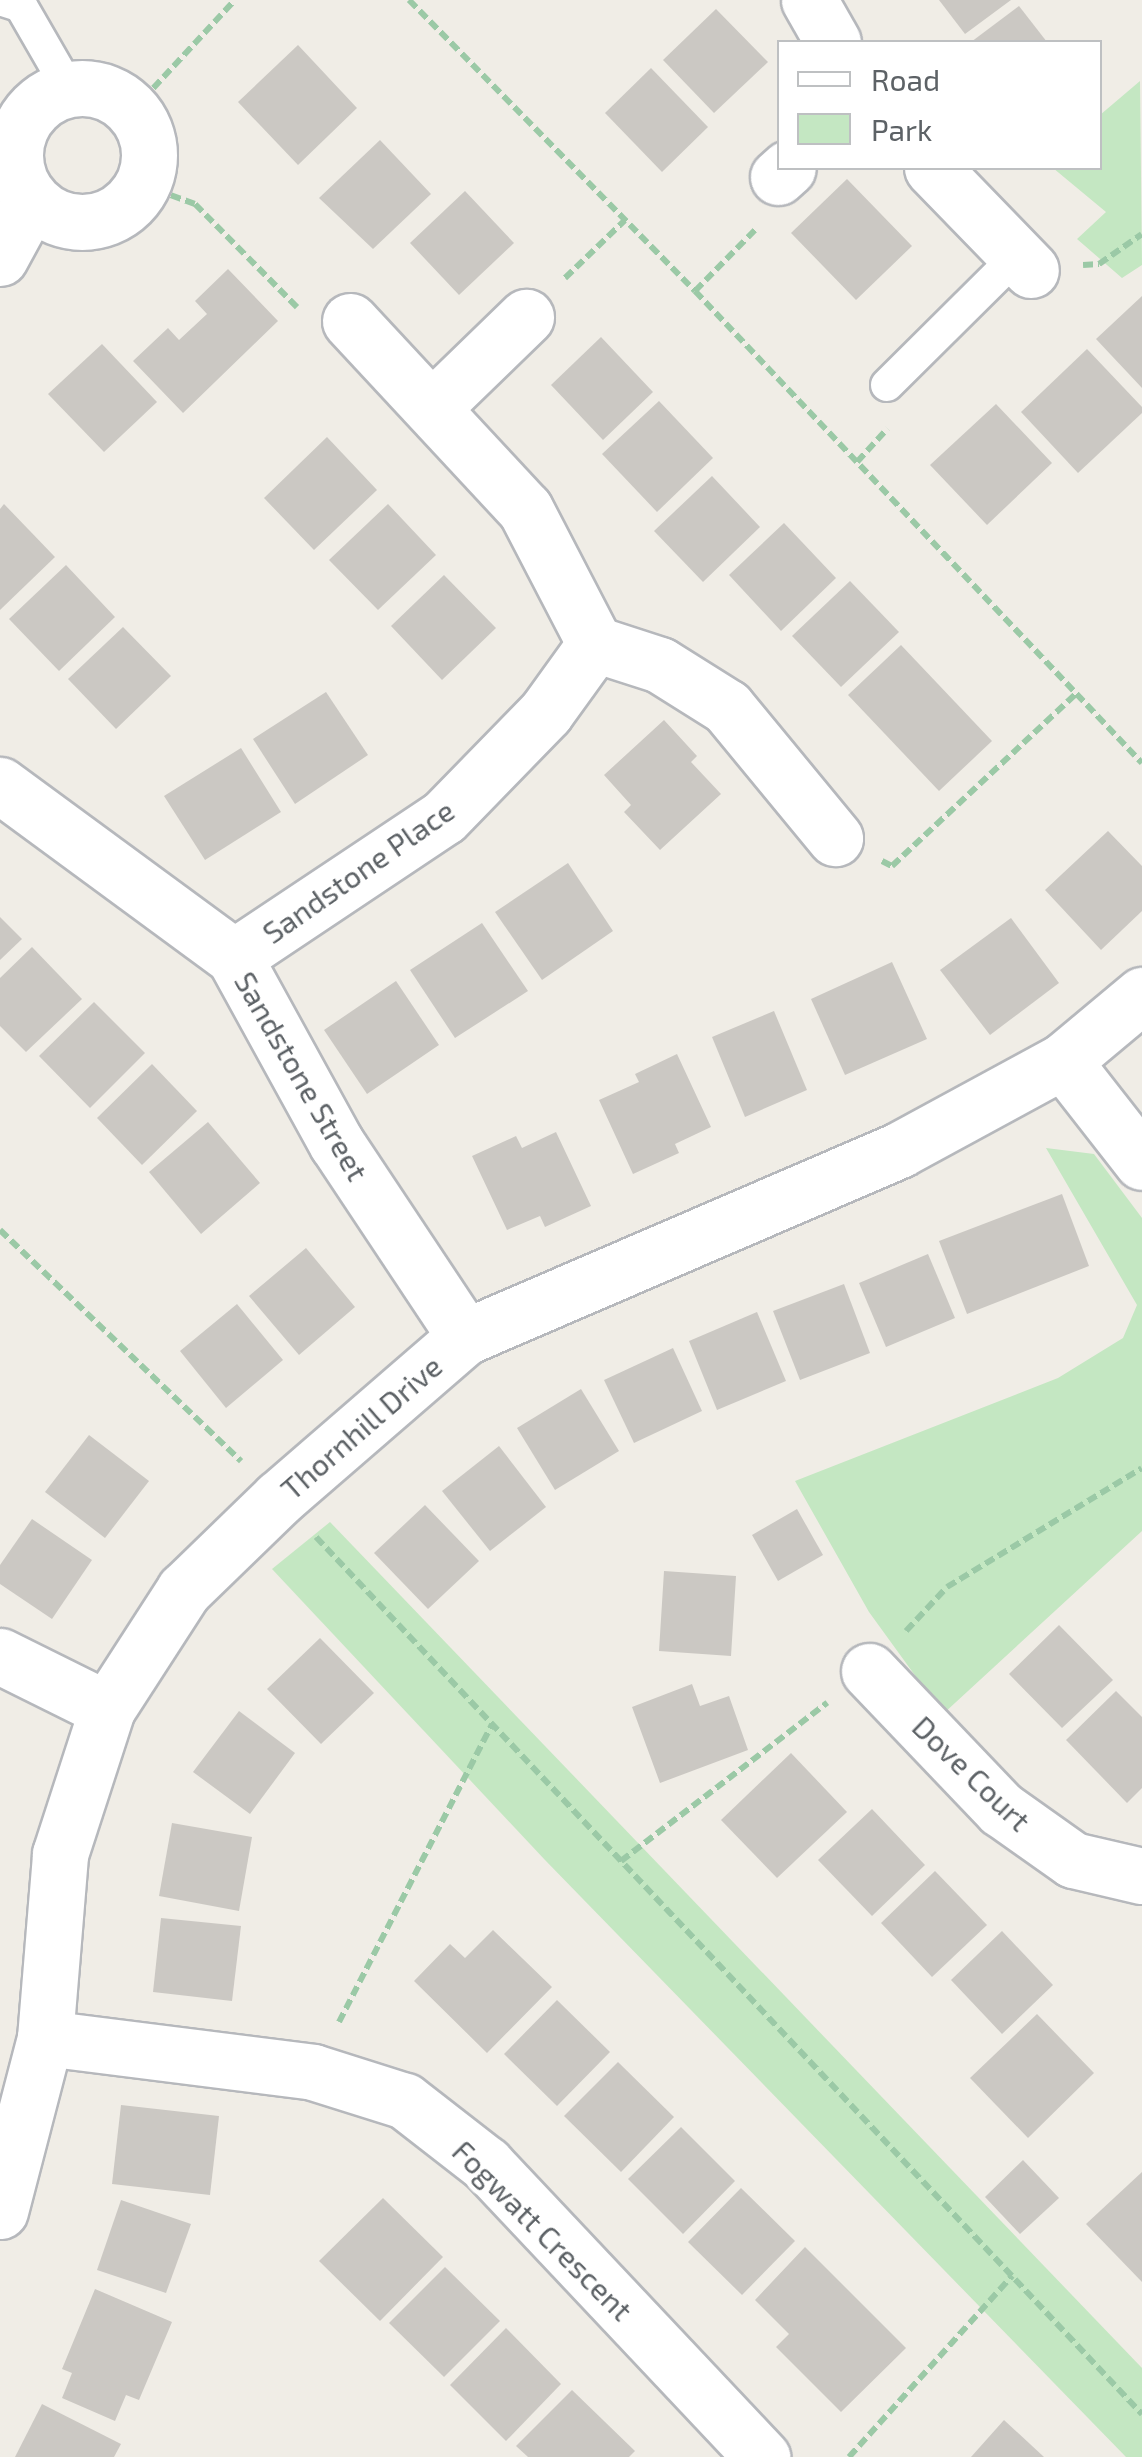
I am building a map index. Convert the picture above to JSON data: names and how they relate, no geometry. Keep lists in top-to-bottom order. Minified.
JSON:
{"streets":{"street":["Sandstone Place","Sandstone Street","Thornhill Drive","Dove Court","Fogwatt Crescent"]},"crossings":[["Sandstone Place","Sandstone Street"],["Sandstone Street","Thornhill Drive"],["Thornhill Drive","Fogwatt Crescent"]],"legend":["Road","Park"]}
